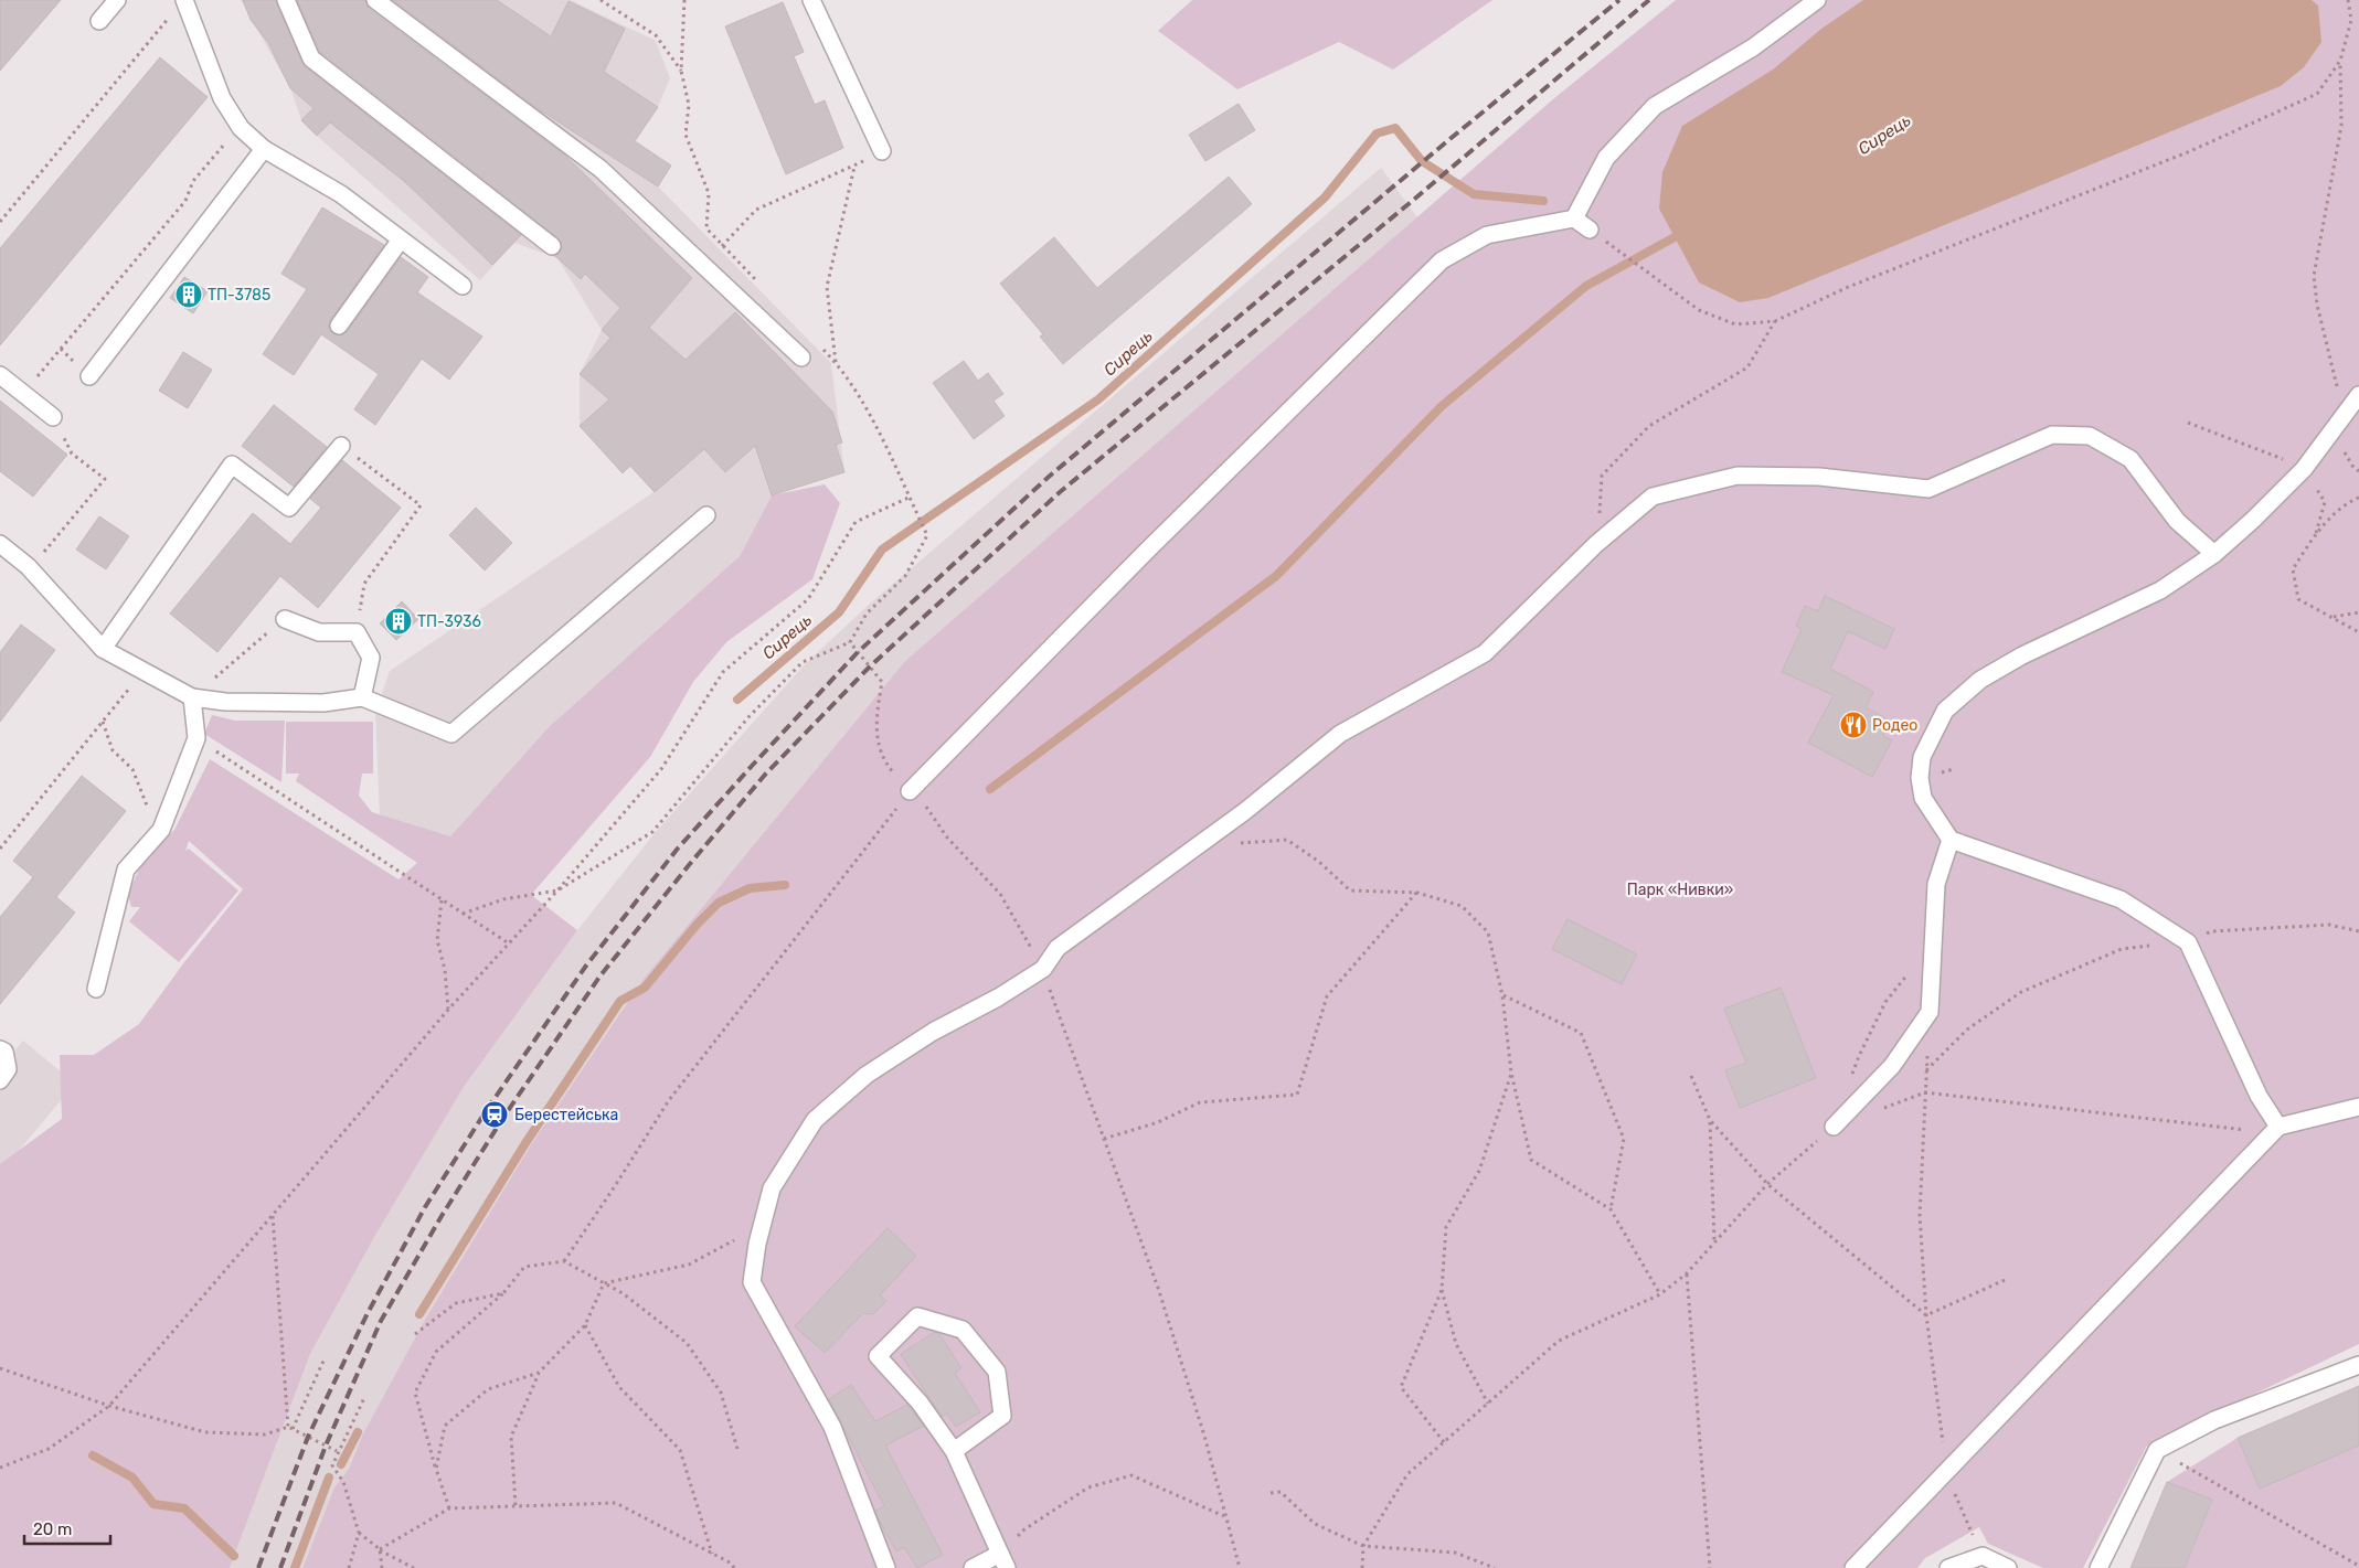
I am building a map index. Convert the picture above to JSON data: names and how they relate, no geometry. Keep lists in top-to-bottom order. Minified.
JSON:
{"water":["Сирець"],"parks":["Парк «Нивки»"],"places":{"building":["ТП-3785","ТП-3936"],"restaurant":["Родео"],"station":["Берестейська"]},"scale_bar":"20 m"}
